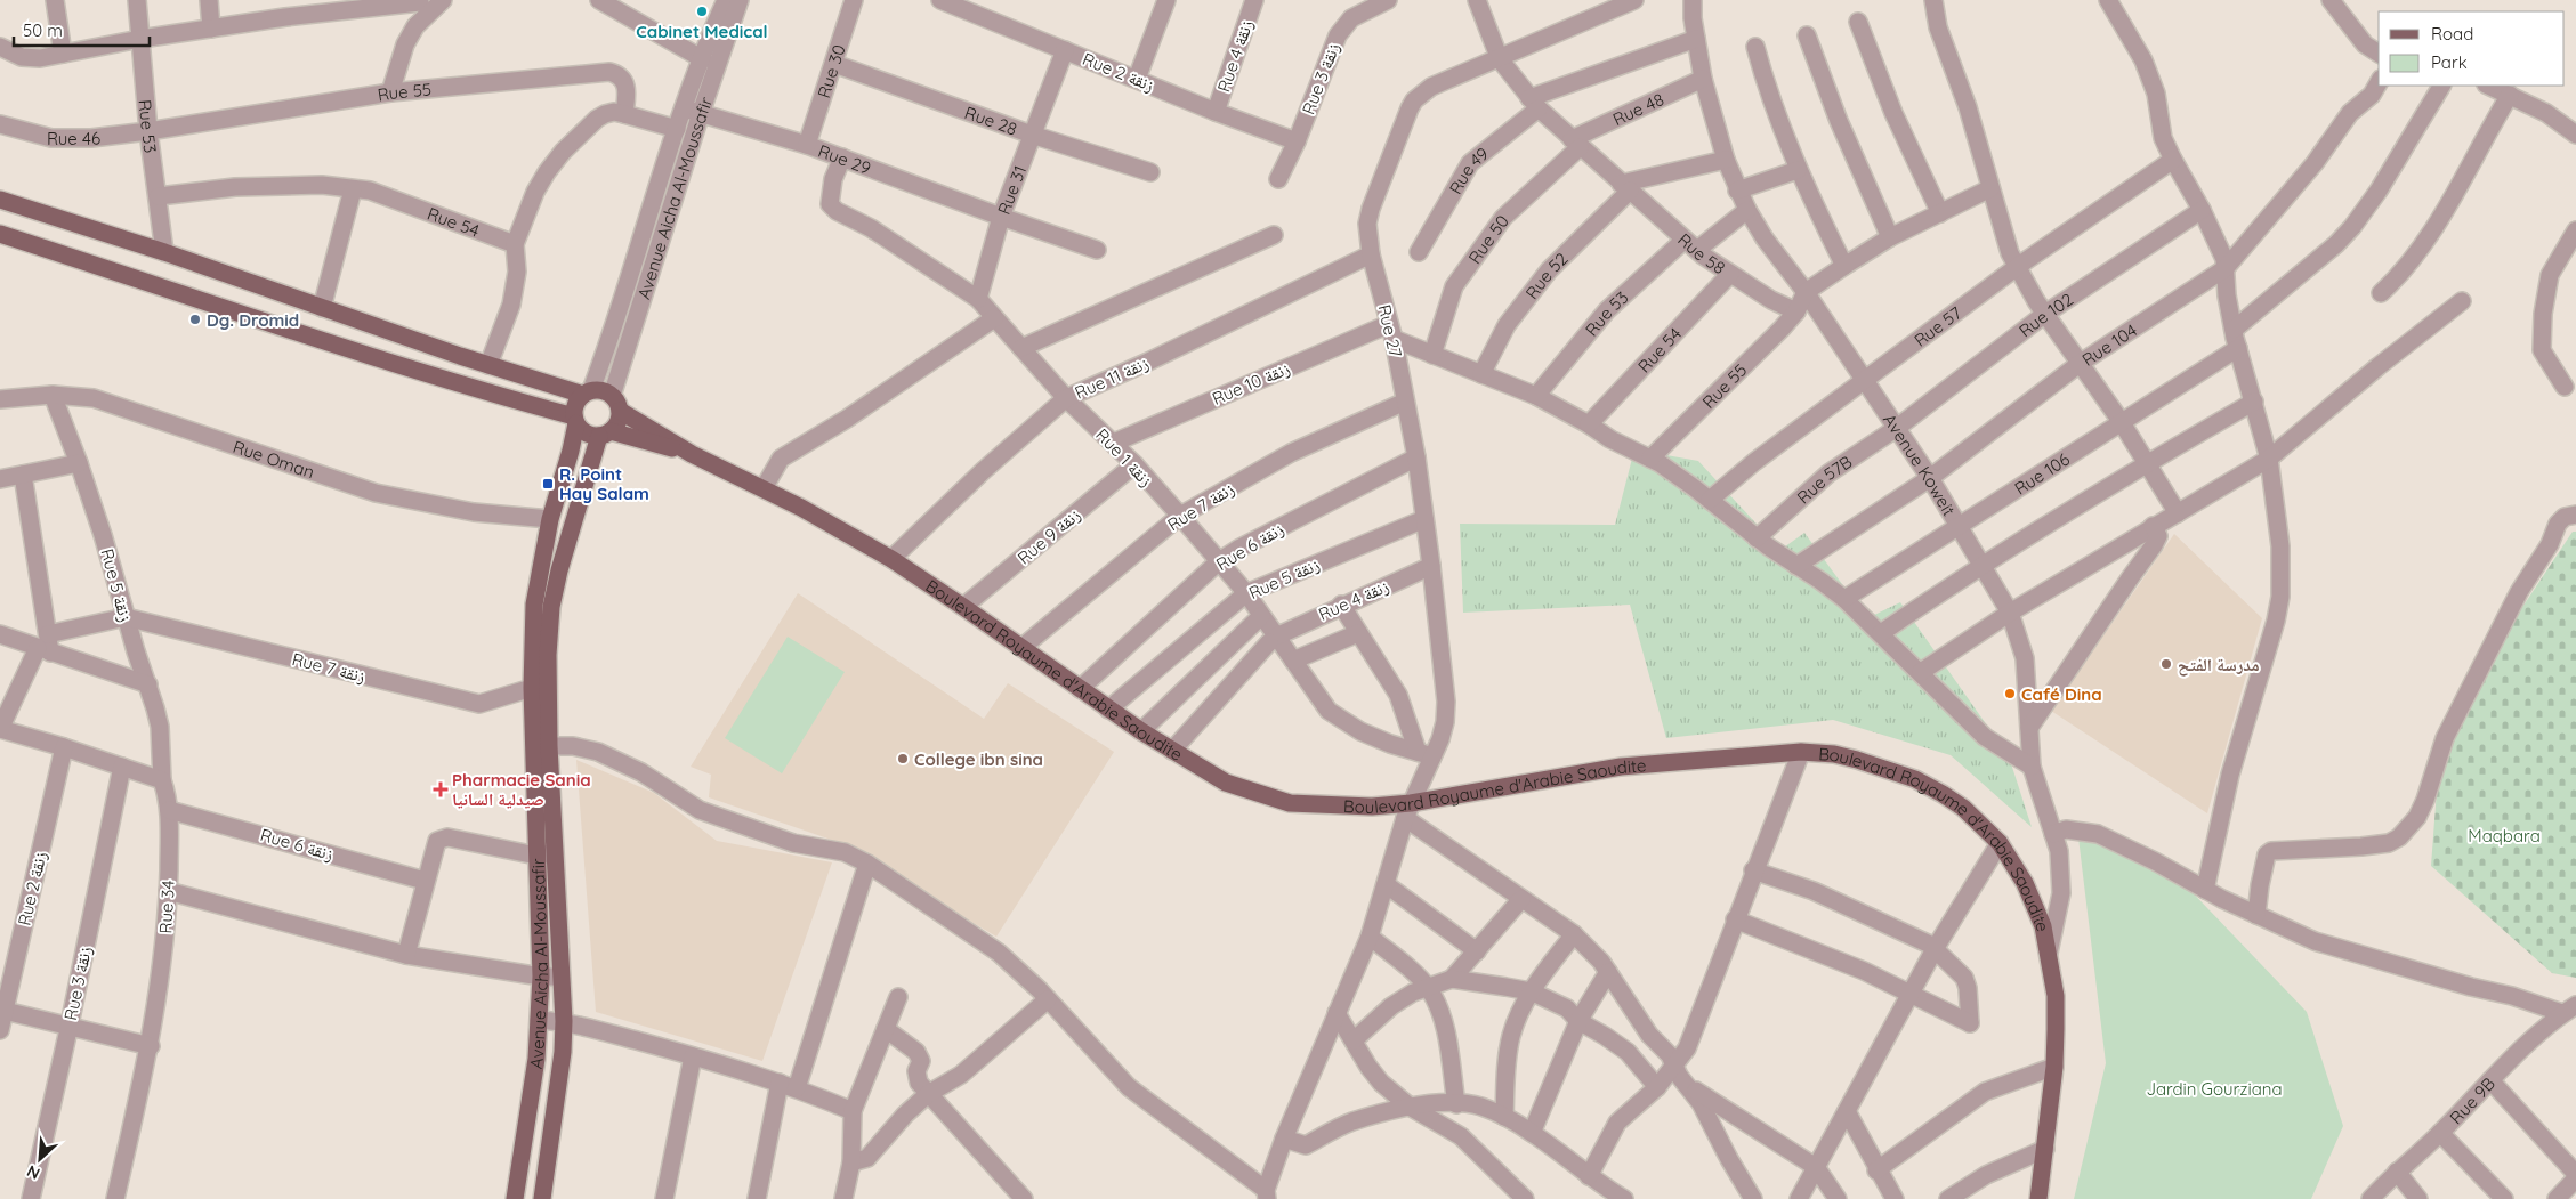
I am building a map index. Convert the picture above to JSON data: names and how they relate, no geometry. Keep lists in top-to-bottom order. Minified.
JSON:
{"streets":{"main road":["Avenue Aicha Al-Moussafir","Boulevard Royaume d'Arabie Saoudite"],"street":["Rue 4 زنقة","Rue 2 زنقة","Rue 30","Rue 3 زنقة","Rue 55","Rue 48","Rue 28","Rue 53","Rue 46","Rue 29","Rue 49","Rue 31","Rue 54","Rue 50","Rue 58","Rue 52","Rue 102","Rue 57","Rue 27","Rue 104","Rue 11 زنقة","Rue 10 زنقة","Rue 1 زنقة","Rue Oman","Avenue Koweit","Rue 106","Rue 57B","Rue 7 زنقة","Rue 9 زنقة","Rue 6 زنقة","Rue 5 زنقة","Rue 34","Rue 9B"]},"crossings":[["Rue 4 زنقة","Rue 2 زنقة"],["Rue 4 زنقة","Rue 27"],["Rue 4 زنقة","Rue 1 زنقة"],["Rue 4 زنقة","Boulevard Royaume d'Arabie Saoudite"],["Rue 2 زنقة","Rue 3 زنقة"],["Rue 2 زنقة","Rue 31"],["Rue 30","Rue 28"],["Rue 30","Rue 29"],["Rue 55","Rue 53"],["Rue 55","Rue 46"],["Rue 55","Rue 58"],["Rue 48","Rue 50"],["Rue 48","Rue 58"],["Rue 48","Avenue Koweit"],["Rue 28","Rue 31"],["Rue 53","Rue 46"],["Rue 53","Rue 54"],["Rue 53","Rue 58"],["Rue 53","Avenue Koweit"],["Rue 29","Rue 31"],["Rue 29","Avenue Aicha Al-Moussafir"],["Rue 29","Rue 1 زنقة"],["Rue 49","Rue 58"],["Rue 49","Avenue Koweit"],["Rue 31","Rue 1 زنقة"],["Avenue Aicha Al-Moussafir","Rue Oman"],["Avenue Aicha Al-Moussafir","Rue 7 زنقة"],["Avenue Aicha Al-Moussafir","Boulevard Royaume d'Arabie Saoudite"],["Rue 54","Rue 58"],["Rue 50","Rue 58"],["Rue 58","Rue 52"],["Rue 58","Rue 27"],["Rue 102","Avenue Koweit"],["Rue 102","Rue 57B"],["Rue 57","Avenue Koweit"],["Rue 27","Rue 11 زنقة"],["Rue 27","Rue 10 زنقة"],["Rue 27","Rue 1 زنقة"],["Rue 27","Rue 7 زنقة"],["Rue 27","Rue 6 زنقة"],["Rue 27","Rue 5 زنقة"],["Rue 27","Boulevard Royaume d'Arabie Saoudite"],["Rue 104","Avenue Koweit"],["Rue 11 زنقة","Rue 1 زنقة"],["Rue 11 زنقة","Boulevard Royaume d'Arabie Saoudite"],["Rue 10 زنقة","Rue 1 زنقة"],["Rue 1 زنقة","Rue 7 زنقة"],["Rue 1 زنقة","Rue 9 زنقة"],["Rue 1 زنقة","Rue 6 زنقة"],["Rue 1 زنقة","Rue 5 زنقة"],["Rue Oman","Rue 5 زنقة"],["Avenue Koweit","Rue 106"],["Avenue Koweit","Rue 57B"],["Avenue Koweit","Boulevard Royaume d'Arabie Saoudite"],["Rue 7 زنقة","Rue 5 زنقة"],["Rue 7 زنقة","Boulevard Royaume d'Arabie Saoudite"],["Rue 9 زنقة","Boulevard Royaume d'Arabie Saoudite"],["Rue 6 زنقة","Boulevard Royaume d'Arabie Saoudite"],["Rue 6 زنقة","Rue 34"],["Rue 5 زنقة","Boulevard Royaume d'Arabie Saoudite"],["Rue 5 زنقة","Rue 34"]],"parks":["Maqbara","Jardin Gourziana"],"places":{"other":["Cabinet Medical","Dg. Dromid","مدرسة الفتح","Café Dina","College ibn sina"],"transit":["R. Point Hay Salam"],"health":["Pharmacie Sania صيدلية السانيا"]},"legend":["Road","Park"],"scale_bar":"50 m","north":"bottom left"}
